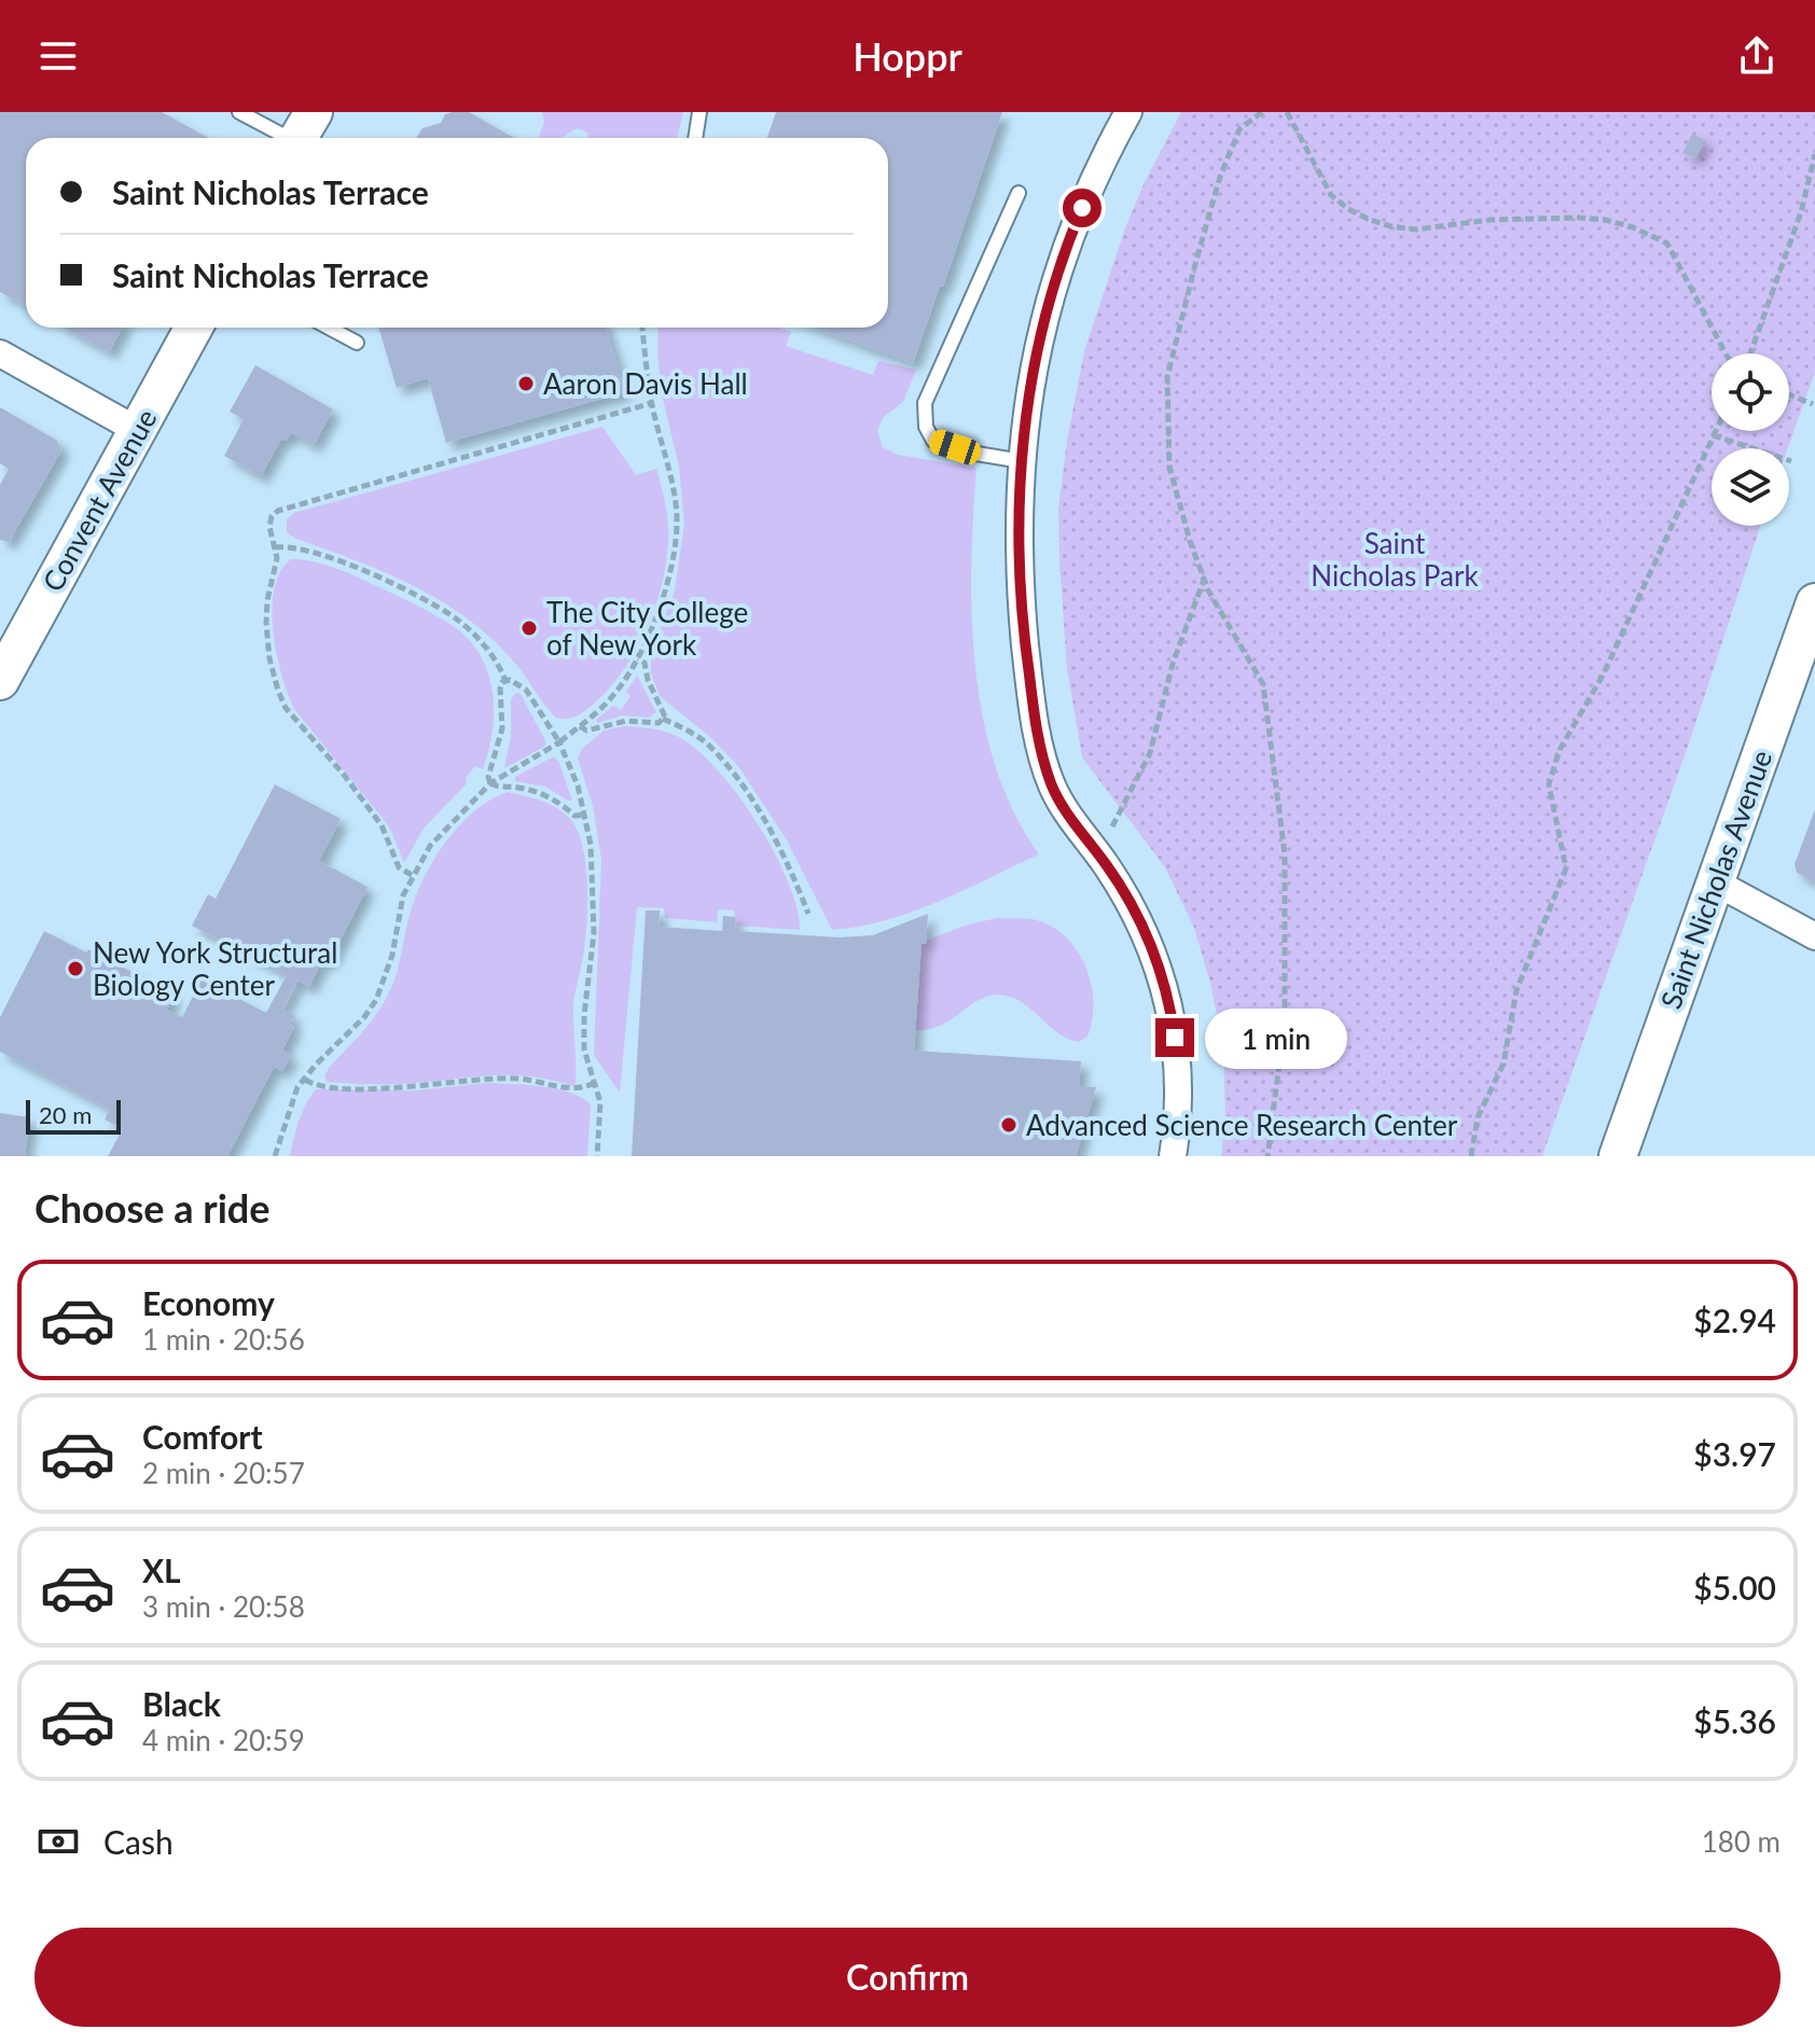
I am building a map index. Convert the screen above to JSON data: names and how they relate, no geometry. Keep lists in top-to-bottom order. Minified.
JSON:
{"streets":{"main road":["Convent Avenue","Saint Nicholas Avenue"]},"parks":["Saint Nicholas Park"],"places":["Aaron Davis Hall","The City College of New York","New York Structural Biology Center","Advanced Science Research Center"],"scale_bar":"20 m","page":{"header":"Hoppr","banner":["Saint Nicholas Terrace","Saint Nicholas Terrace"],"bubble":"1 min","scale":"20 m","heading":"Choose a ride","list":[{"name":"Economy","note":"1 min · 20:56","value":"$2.94"},{"name":"Comfort","note":"2 min · 20:57","value":"$3.97"},{"name":"XL","note":"3 min · 20:58","value":"$5.00"},{"name":"Black","note":"4 min · 20:59","value":"$5.36"}],"pay":["Cash","180 m"],"buttons":"Confirm"}}
